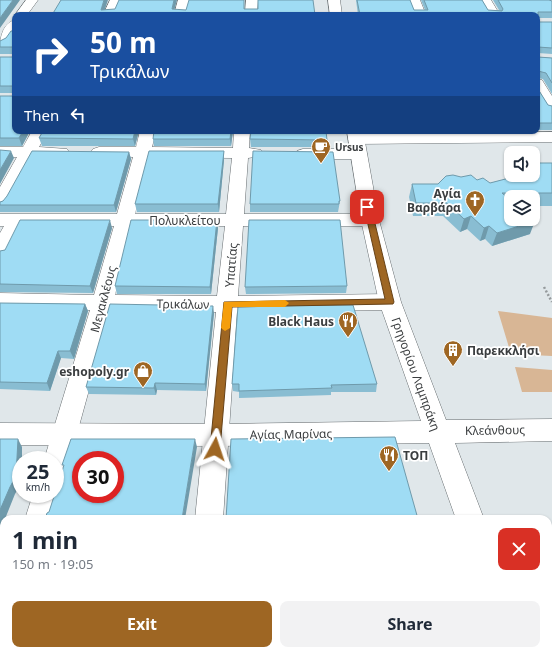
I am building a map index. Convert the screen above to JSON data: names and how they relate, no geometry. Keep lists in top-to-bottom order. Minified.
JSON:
{"streets":{"street":["Πολυκλείτου","Υπατίας","Μεγακλέους","Τρικάλων","Γρηγορίου Λαμπράκη","Κλεάνθους","Αγίας Μαρίνας"]},"crossings":[["Πολυκλείτου","Υπατίας"],["Πολυκλείτου","Μεγακλέους"],["Πολυκλείτου","Γρηγορίου Λαμπράκη"],["Υπατίας","Τρικάλων"],["Υπατίας","Αγίας Μαρίνας"],["Μεγακλέους","Τρικάλων"],["Μεγακλέους","Αγίας Μαρίνας"],["Τρικάλων","Γρηγορίου Λαμπράκη"],["Γρηγορίου Λαμπράκη","Κλεάνθους"],["Γρηγορίου Λαμπράκη","Αγίας Μαρίνας"],["Κλεάνθους","Αγίας Μαρίνας"]],"places":{"cafe":["Ursus"],"church":["Αγία Βαρβάρα"],"restaurant":["Black Haus","ΤΟΠ"],"building":["Παρεκκλήσι"],"shop":["eshopoly.gr"]},"page":{"turn":["50 m","Τρικάλων"],"then":"Then","speed":"25 km/h","limit":"30","heading":["1 min","150 m · 19:05"],"buttons":["Exit","Share"]}}
